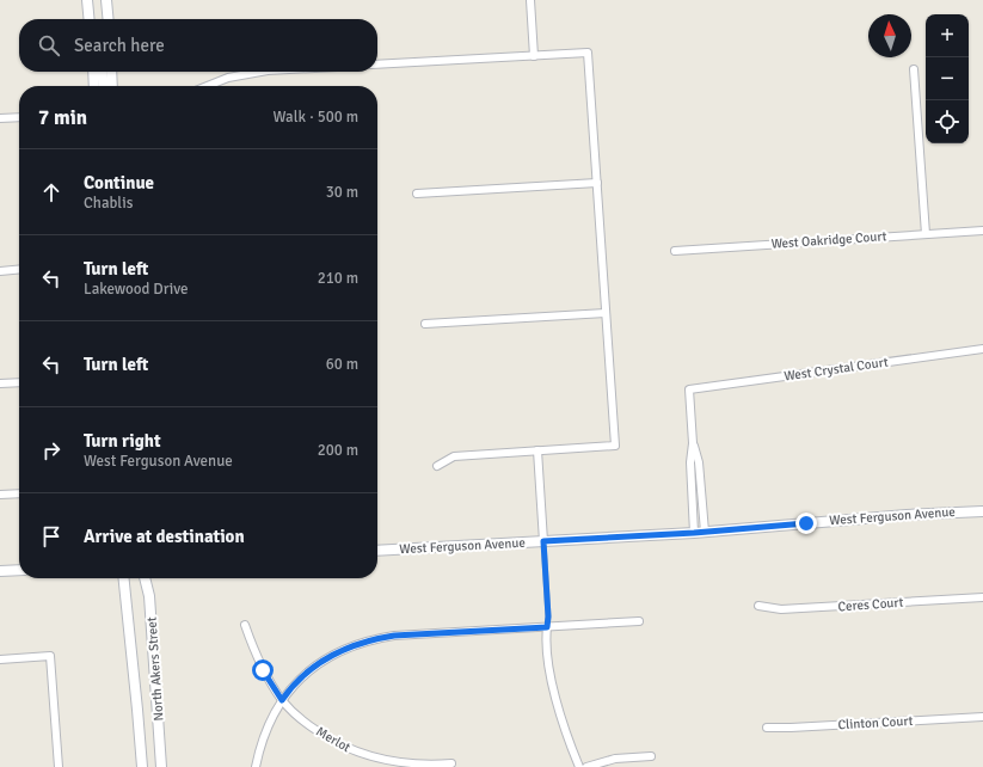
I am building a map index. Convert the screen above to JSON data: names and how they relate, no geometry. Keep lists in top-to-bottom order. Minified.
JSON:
{"streets":{"street":["West Oakridge Court","West Crystal Court","West Ferguson Avenue","Ceres Court","North Akers Street","Clinton Court","Merlot"]},"crossings":[["West Crystal Court","West Ferguson Avenue"]],"north":"top","page":{"map_buttons":["+","−"],"search":"Search here","heading":["7 min","Walk · 500 m"],"list":[["Continue","Chablis","30 m"],["Turn left","Lakewood Drive","210 m"],["Turn left","60 m"],["Turn right","West Ferguson Avenue","200 m"],"Arrive at destination"]}}
